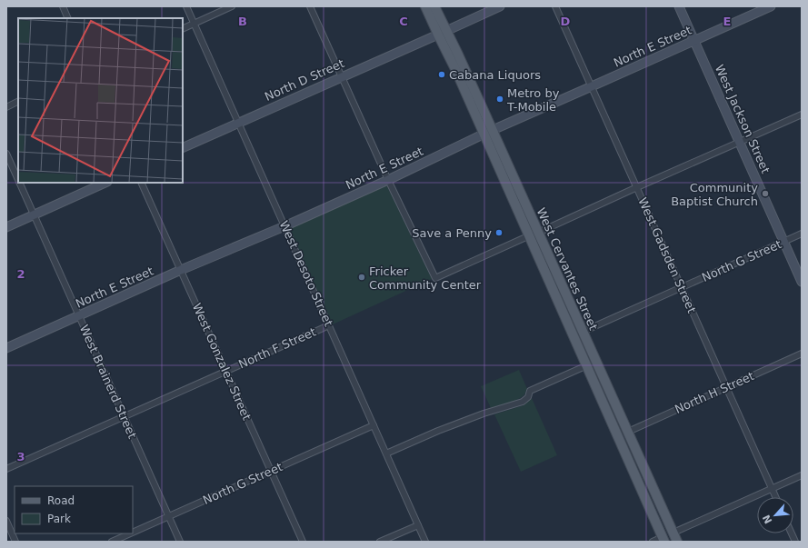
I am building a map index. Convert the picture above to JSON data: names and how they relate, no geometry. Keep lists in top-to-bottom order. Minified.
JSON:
{"streets":{"main road":["West Cervantes Street"],"street":["North E Street","North D Street","West Jackson Street","West Gadsden Street","North G Street","West Desoto Street","North F Street","West Gonzalez Street","West Brainerd Street","North H Street"]},"crossings":[["North E Street","West Jackson Street"],["North E Street","West Gadsden Street"],["North E Street","West Cervantes Street"],["North E Street","West Desoto Street"],["North E Street","West Gonzalez Street"],["North E Street","West Brainerd Street"],["North D Street","West Cervantes Street"],["North D Street","West Desoto Street"],["West Jackson Street","North G Street"],["West Gadsden Street","North G Street"],["West Gadsden Street","North H Street"],["North G Street","West Cervantes Street"],["North G Street","West Desoto Street"],["North G Street","West Gonzalez Street"],["North G Street","West Brainerd Street"],["West Cervantes Street","North H Street"],["West Desoto Street","North F Street"],["North F Street","West Gonzalez Street"],["North F Street","West Brainerd Street"]],"places":["Cabana Liquors","Metro by T-Mobile","Community Baptist Church","Save a Penny","Fricker Community Center"],"legend":["Road","Park"],"north":"bottom left","grid":{"columns":["B","C","D","E"],"rows":["2","3"]}}
